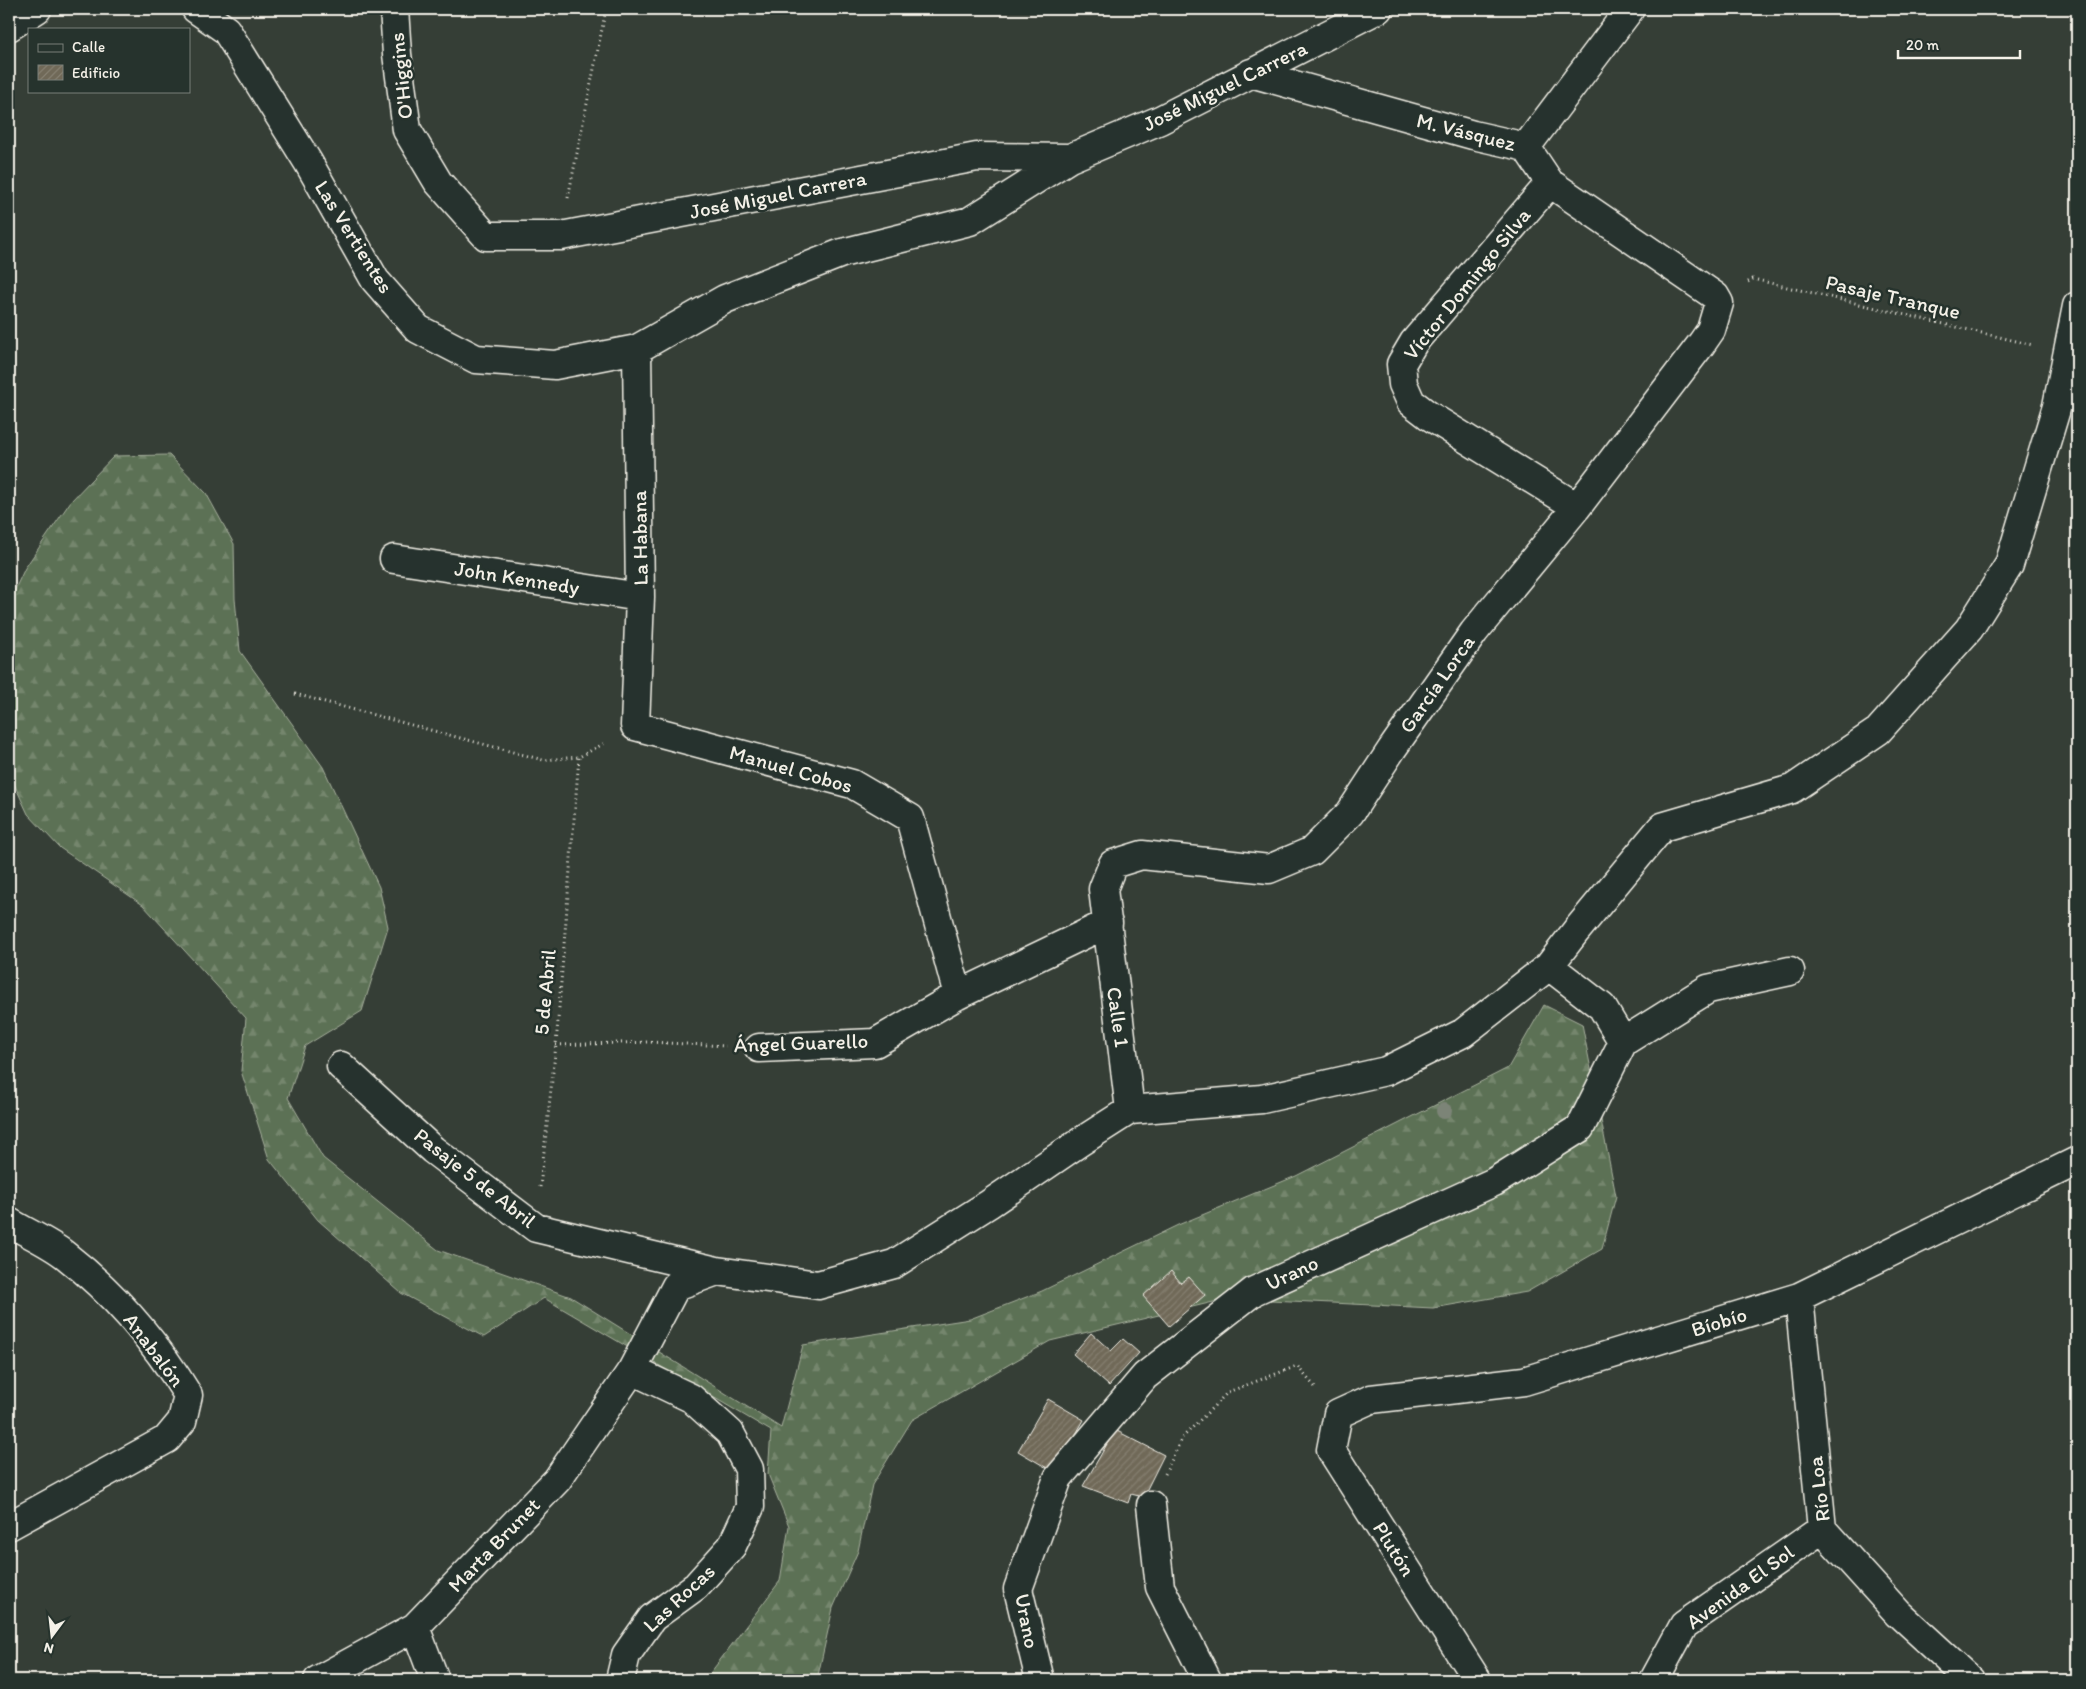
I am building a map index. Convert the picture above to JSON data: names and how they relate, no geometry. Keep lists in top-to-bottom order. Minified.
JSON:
{"streets":{"street":["O'Higgins","José Miguel Carrera","M. Vásquez","Las Vertientes","Víctor Domingo Silva","La Habana","John Kennedy","García Lorca","Manuel Cobos","Calle 1","Ángel Guarello","Pasaje 5 de Abril","Urano","Bíobío","Anabalón","Río Loa","Marta Brunet","Plutón","Avenida El Sol","Las Rocas"],"path":["Pasaje Tranque","5 de Abril"]},"crossings":[["O'Higgins","José Miguel Carrera"],["José Miguel Carrera","M. Vásquez"],["José Miguel Carrera","Las Vertientes"],["José Miguel Carrera","La Habana"],["M. Vásquez","Víctor Domingo Silva"],["M. Vásquez","Pasaje Tranque"],["M. Vásquez","García Lorca"],["Las Vertientes","La Habana"],["Víctor Domingo Silva","García Lorca"],["Pasaje Tranque","García Lorca"],["La Habana","John Kennedy"],["La Habana","Manuel Cobos"],["García Lorca","Calle 1"],["García Lorca","Ángel Guarello"],["Manuel Cobos","Ángel Guarello"],["5 de Abril","Ángel Guarello"],["5 de Abril","Pasaje 5 de Abril"],["Calle 1","Ángel Guarello"],["Calle 1","Pasaje 5 de Abril"],["Pasaje 5 de Abril","Marta Brunet"],["Bíobío","Río Loa"],["Bíobío","Plutón"],["Río Loa","Avenida El Sol"],["Marta Brunet","Las Rocas"]],"legend":["Calle","Edificio"],"scale_bar":"20 m","north":"bottom"}
